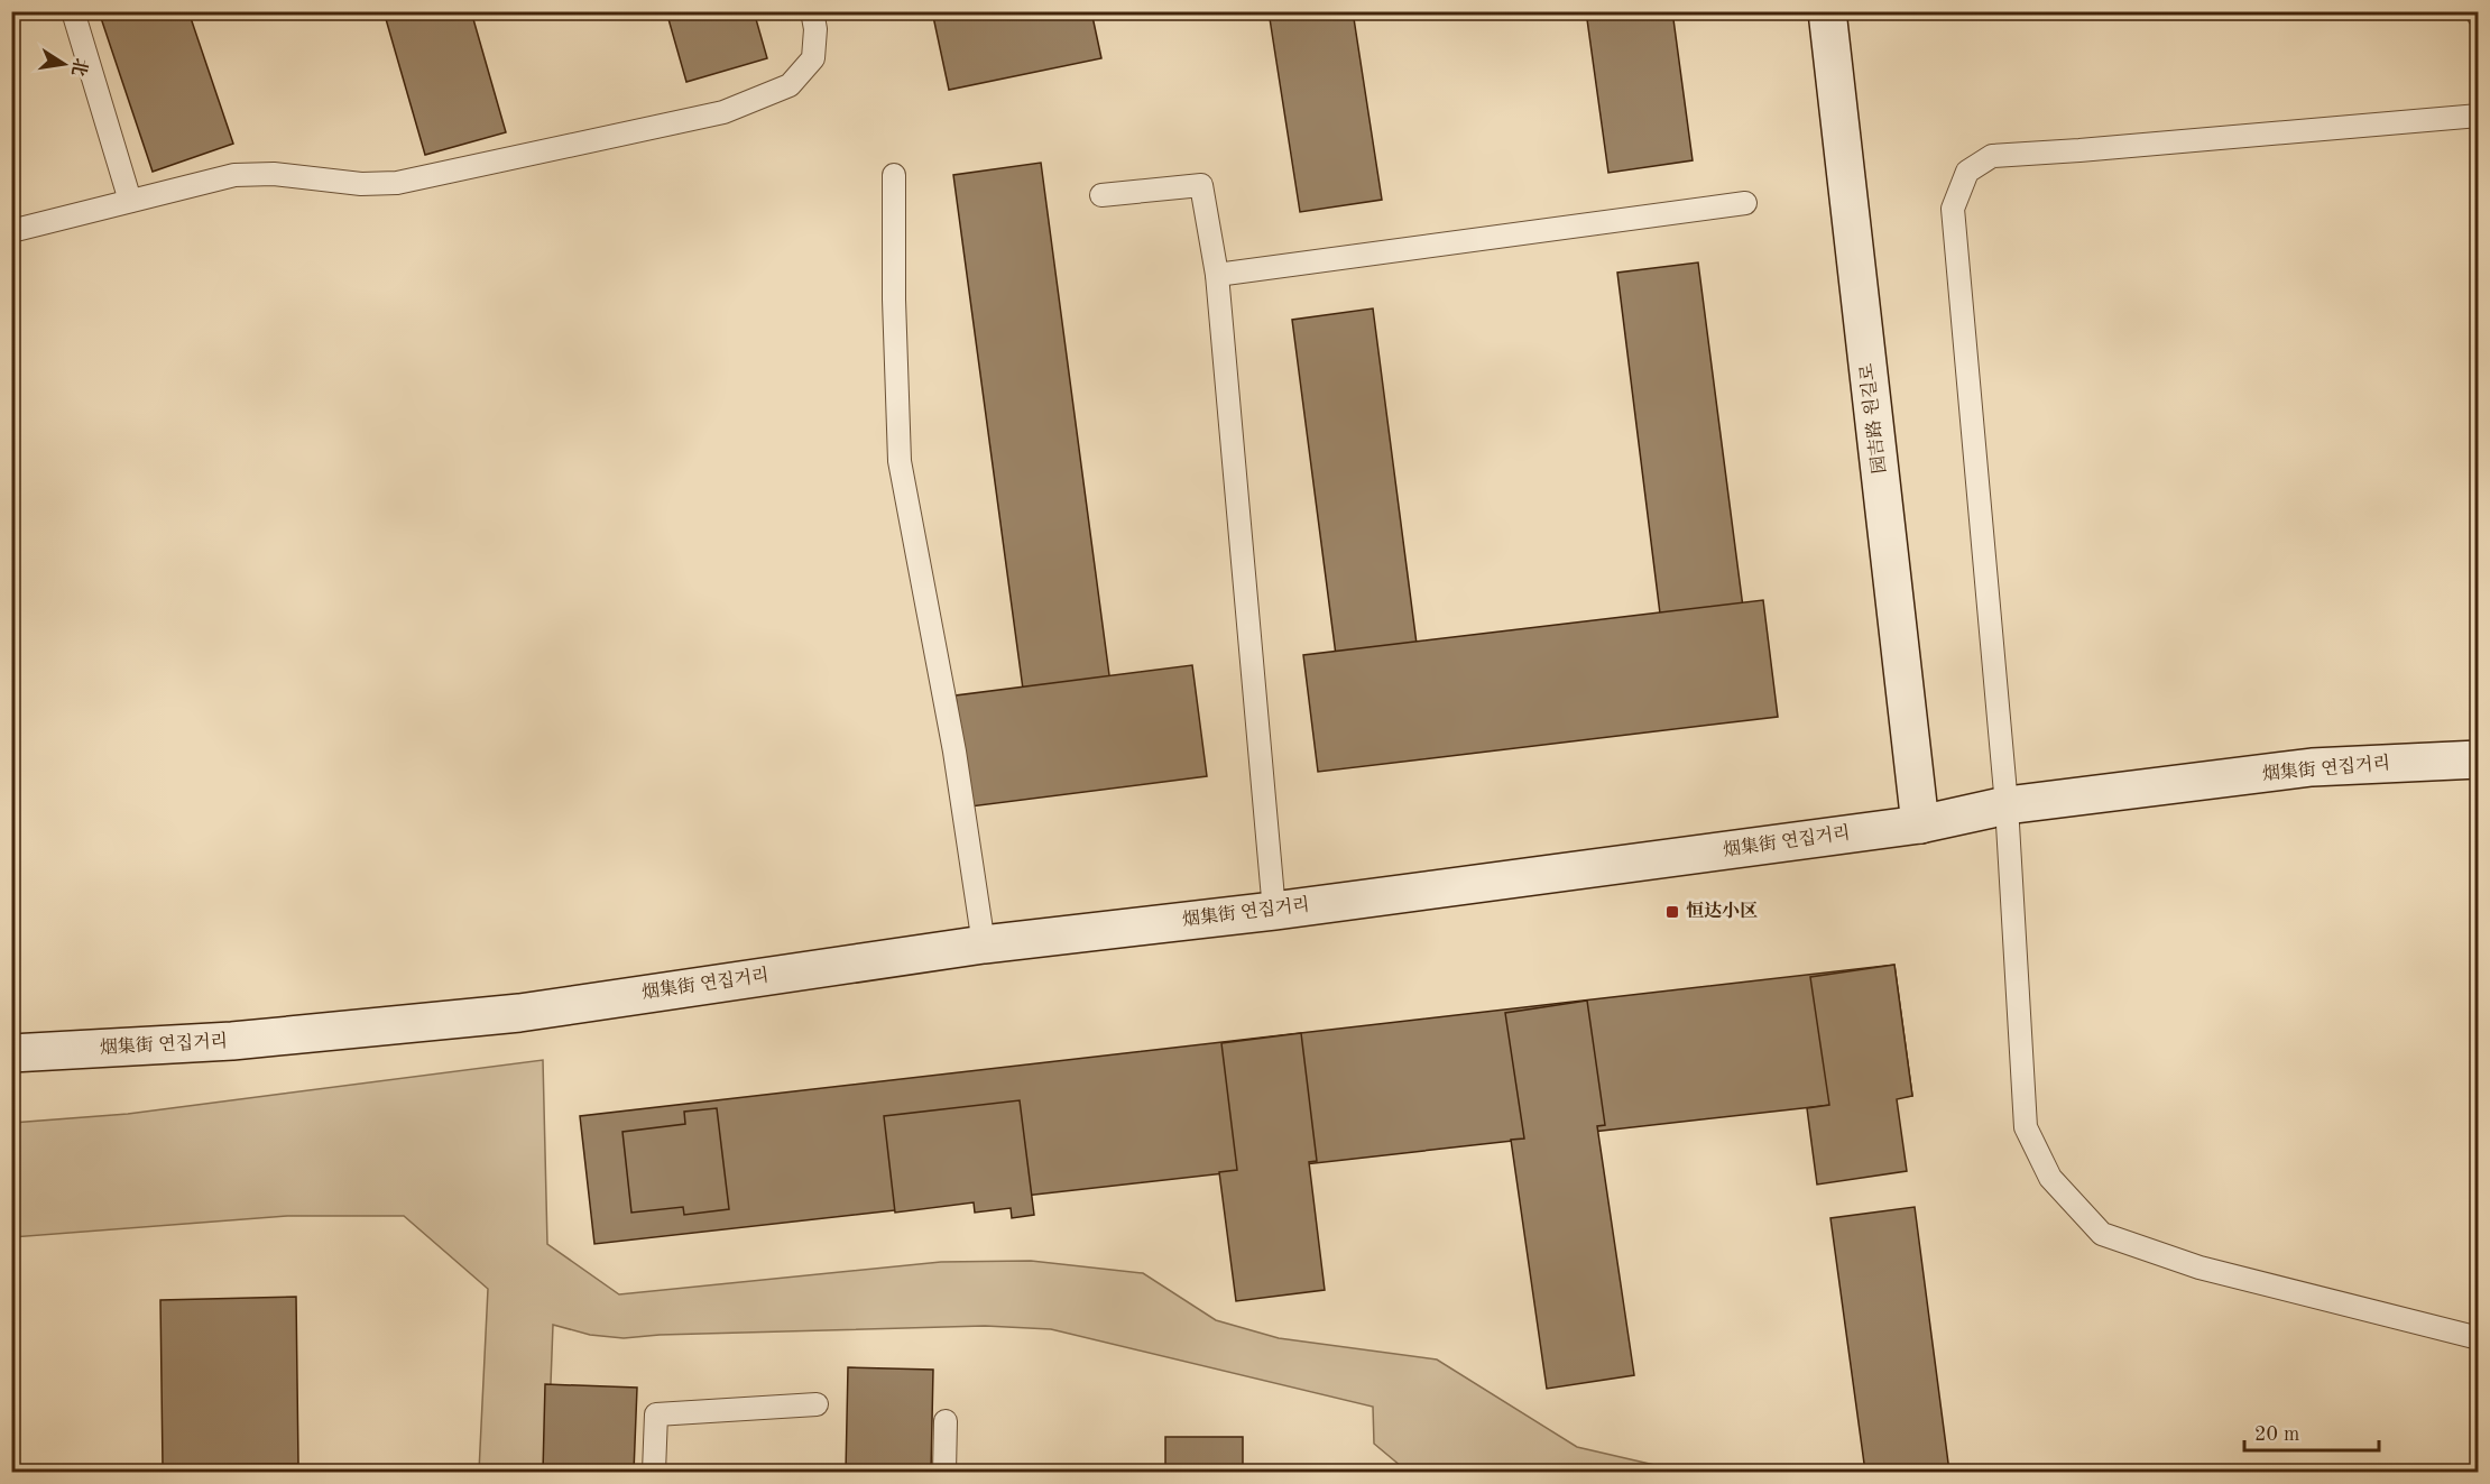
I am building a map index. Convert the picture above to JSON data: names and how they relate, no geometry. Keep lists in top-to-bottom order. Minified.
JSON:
{"streets":{"main road":["园吉路 원길로","烟集街 연집거리"]},"crossings":[["园吉路 원길로","烟集街 연집거리"]],"places":{"transit":["恒达小区"]},"scale_bar":"20 m","north":"right"}
